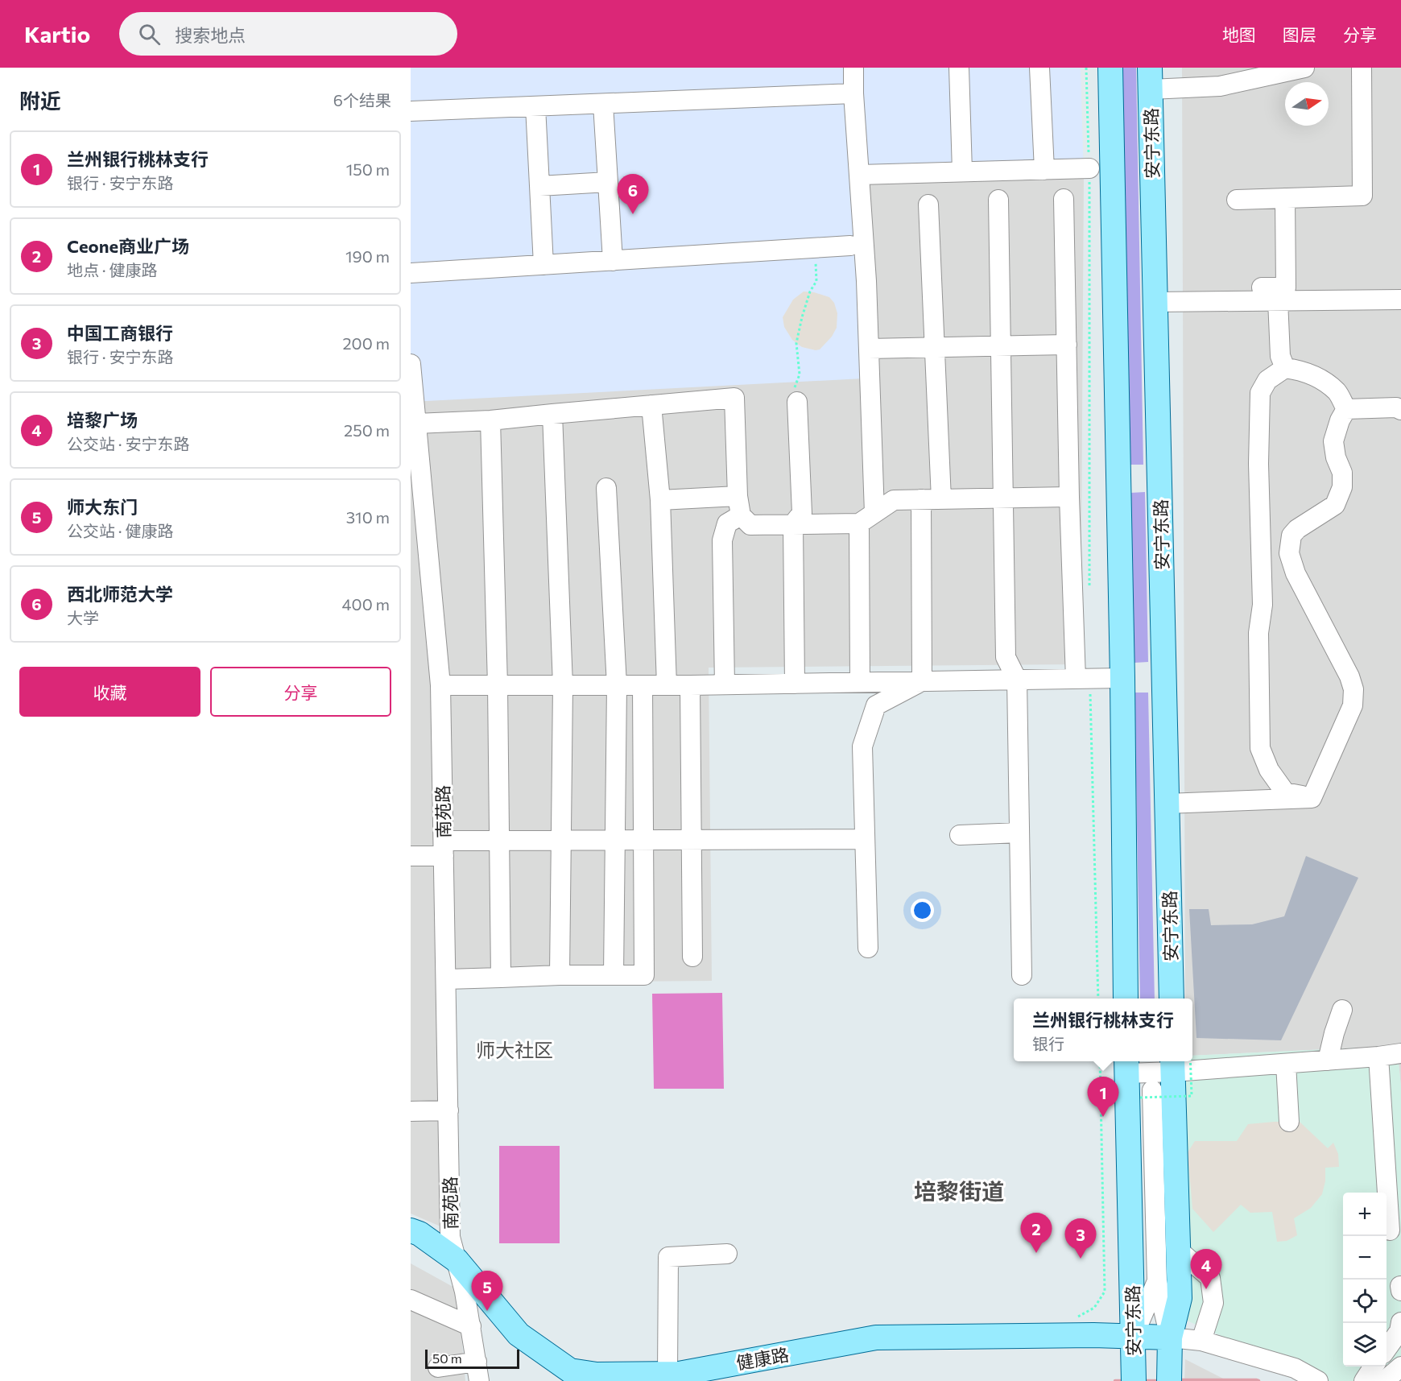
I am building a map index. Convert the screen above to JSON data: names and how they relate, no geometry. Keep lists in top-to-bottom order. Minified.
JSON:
{"streets":{"main road":["安宁东路","健康路"],"street":["南苑路"]},"crossings":[["安宁东路","健康路"],["南苑路","健康路"]],"districts":["师大社区","培黎街道"],"scale_bar":"50 m","north":"right","page":{"header":"Kartio","search":"搜索地点","nav":["地图","图层","分享"],"heading":["附近","6个结果"],"list":[{"mark":"1","name":"兰州银行桃林支行","note":"银行 · 安宁东路","value":"150 m"},{"mark":"2","name":"Ceone商业广场","note":"地点 · 健康路","value":"190 m"},{"mark":"3","name":"中国工商银行","note":"银行 · 安宁东路","value":"200 m"},{"mark":"4","name":"培黎广场","note":"公交站 · 安宁东路","value":"250 m"},{"mark":"5","name":"师大东门","note":"公交站 · 健康路","value":"310 m"},{"mark":"6","name":"西北师范大学","note":"大学","value":"400 m"}],"pins":["6","1","2","3","4","5"],"buttons":["收藏","分享"],"popup":["兰州银行桃林支行","银行"],"map_buttons":["+","−"],"scale":"50 m"}}
